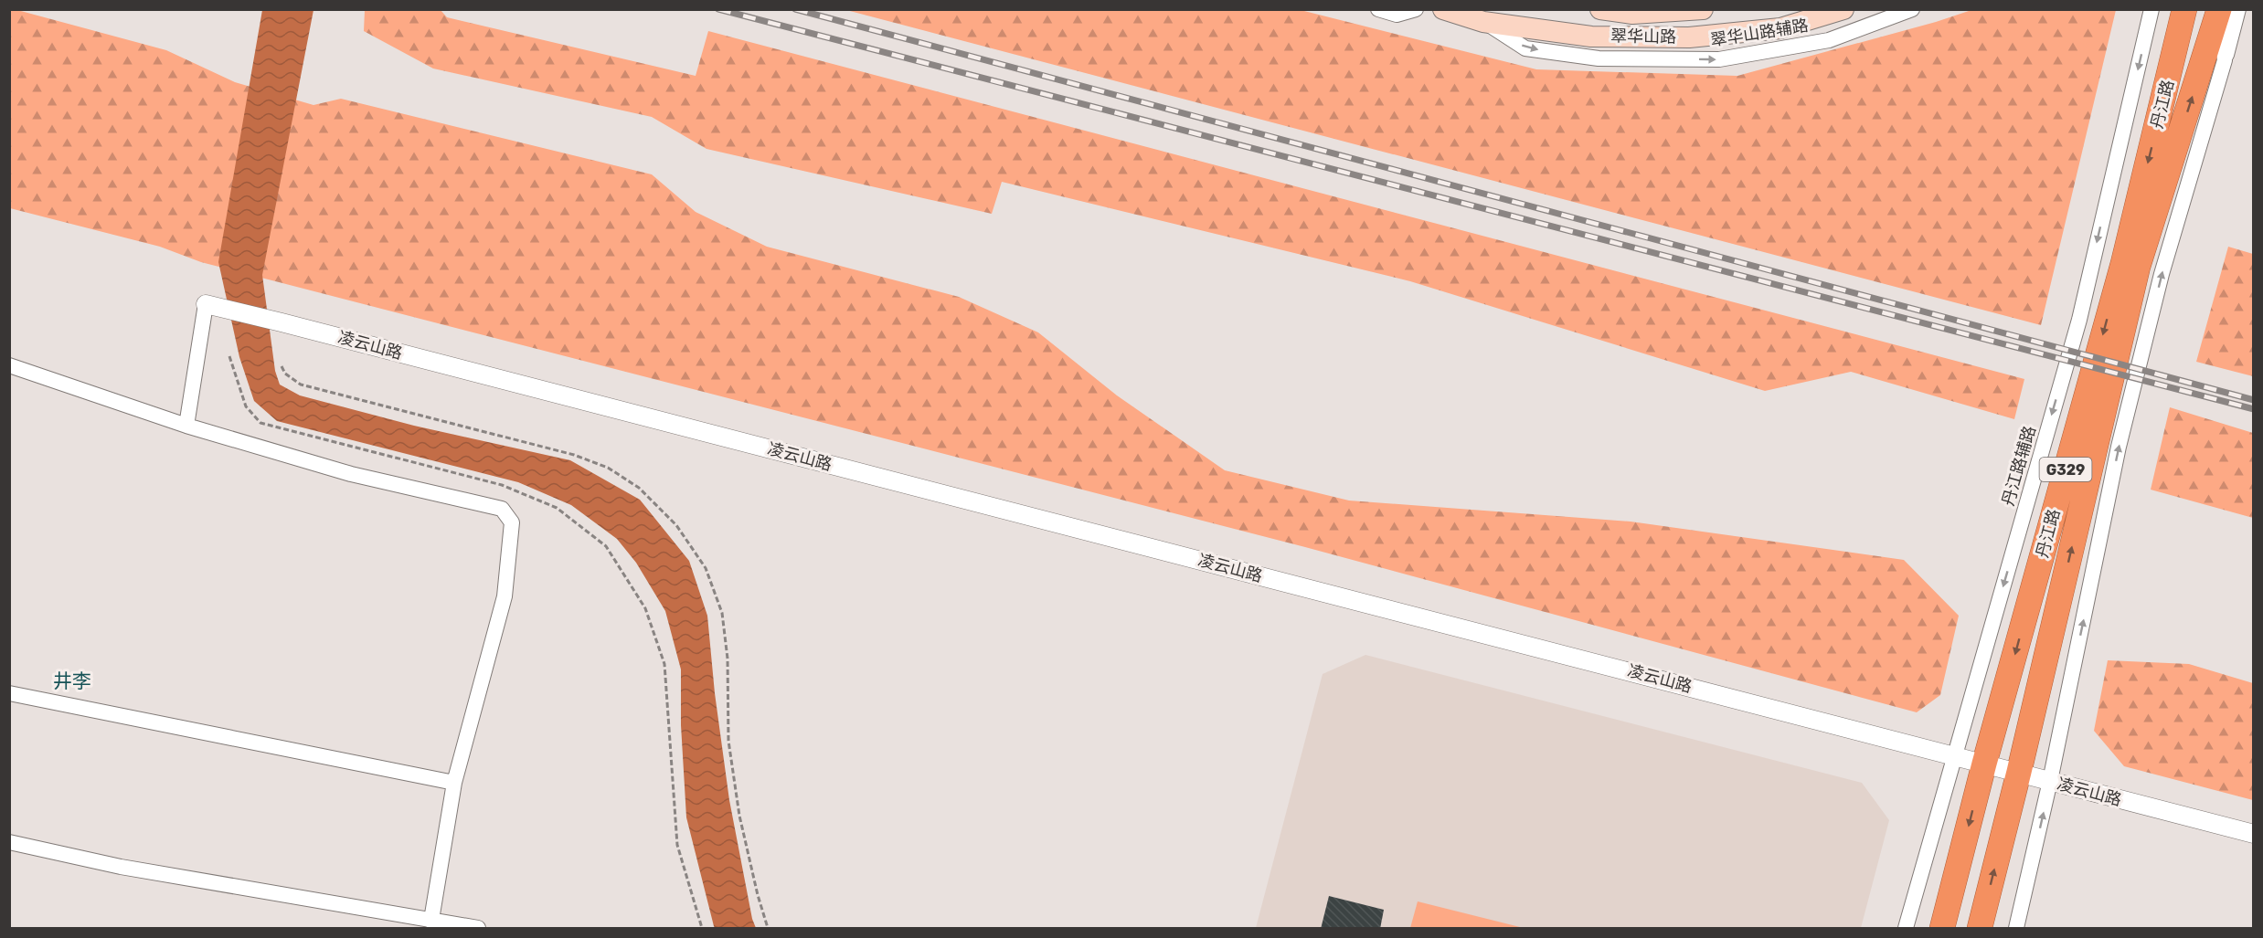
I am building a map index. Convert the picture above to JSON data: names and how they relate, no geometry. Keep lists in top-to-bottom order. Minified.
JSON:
{"streets":{"highway":["丹江路","G329"],"main road":["翠华山路"],"street":["翠华山路辅路","凌云山路","丹江路辅路"]},"crossings":[["翠华山路辅路","翠华山路"],["丹江路","凌云山路"],["凌云山路","丹江路辅路"]],"one_way":["翠华山路辅路"],"districts":["井李"]}
